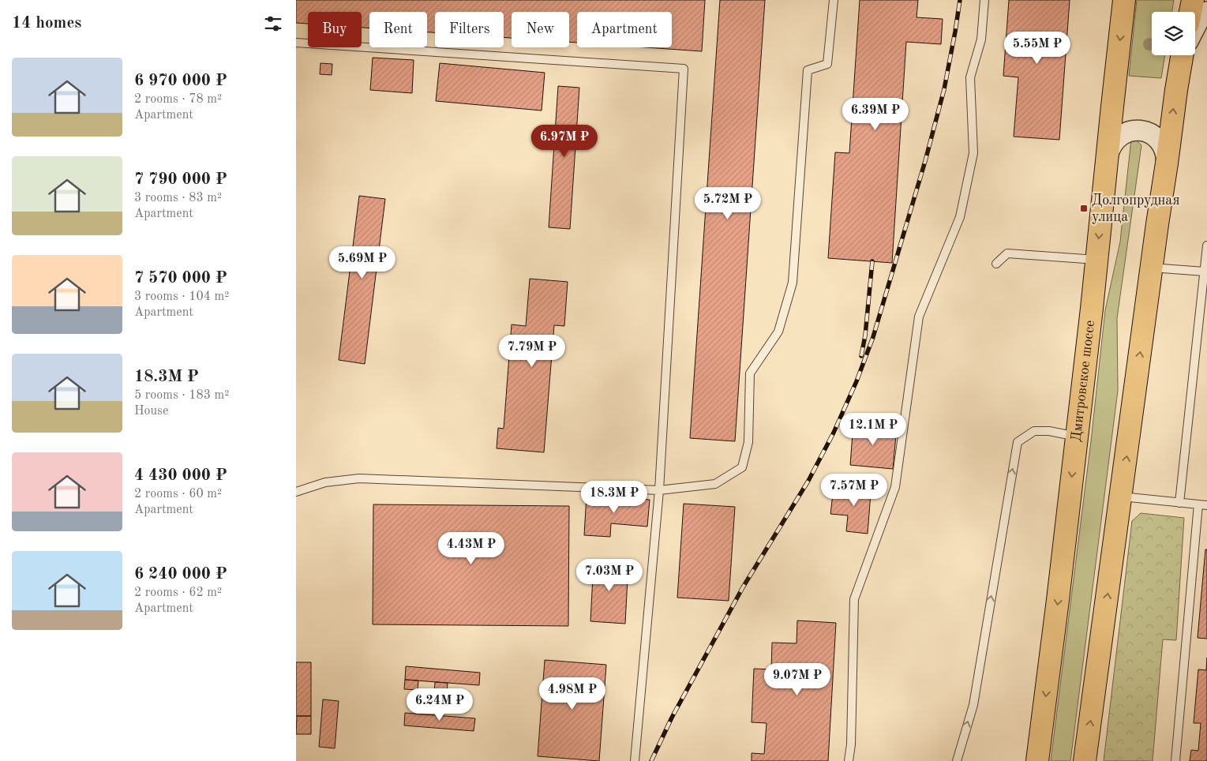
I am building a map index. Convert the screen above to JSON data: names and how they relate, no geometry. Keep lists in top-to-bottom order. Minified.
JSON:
{"streets":{"main road":["Дмитровское шоссе"]},"places":{"transit":["Долгопрудная улица"]},"page":{"heading":"14 homes","chip":["Buy","Rent","Filters","New","Apartment"],"price":["5.55M ₽","6.39M ₽","6.97M ₽","5.72M ₽","5.69M ₽","7.79M ₽","12.1M ₽","7.57M ₽","18.3M ₽","4.43M ₽","7.03M ₽","9.07M ₽","4.98M ₽","6.24M ₽"],"list":[{"name":"6 970 000 ₽","note":"2 rooms · 78 m² · Apartment"},{"name":"7 790 000 ₽","note":"3 rooms · 83 m² · Apartment"},{"name":"7 570 000 ₽","note":"3 rooms · 104 m² · Apartment"},{"name":"18.3M ₽","note":"5 rooms · 183 m² · House"},{"name":"4 430 000 ₽","note":"2 rooms · 60 m² · Apartment"},{"name":"6 240 000 ₽","note":"2 rooms · 62 m² · Apartment"}]}}
